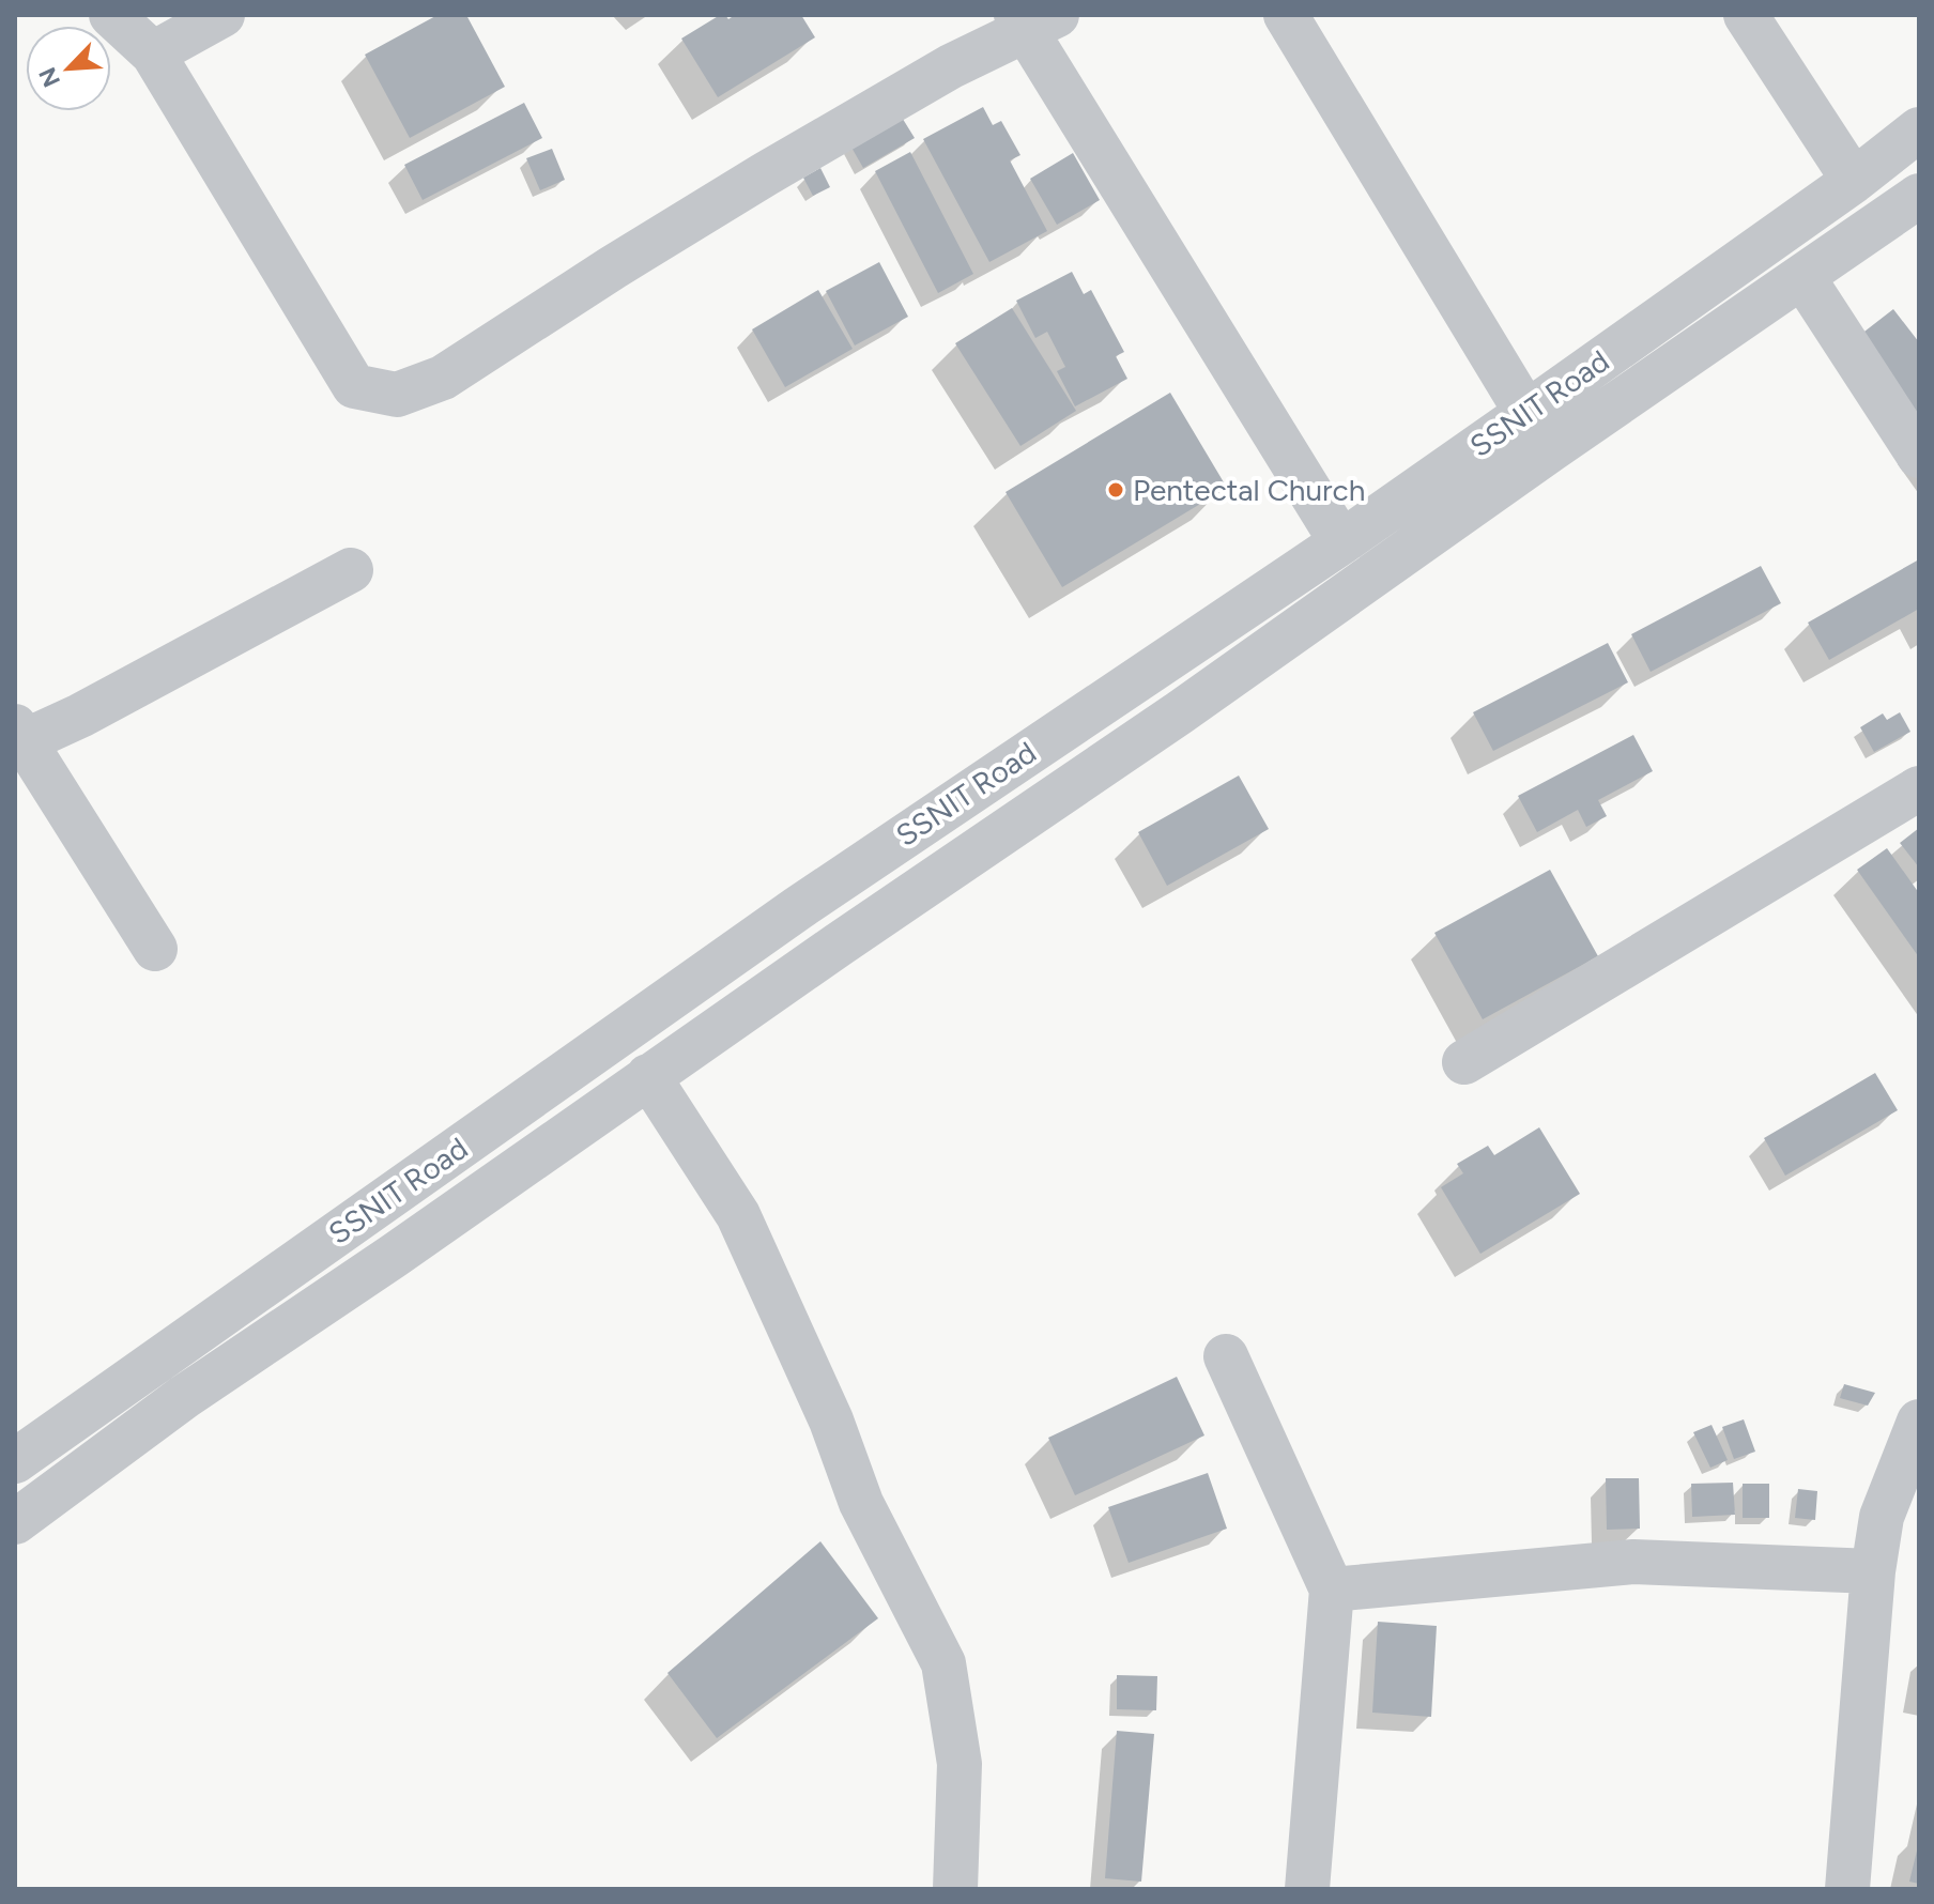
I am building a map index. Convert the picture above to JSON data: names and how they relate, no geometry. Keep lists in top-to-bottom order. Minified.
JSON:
{"streets":{"street":["SSNIT Road"]},"places":["Pentectal Church"],"north":"bottom left"}
